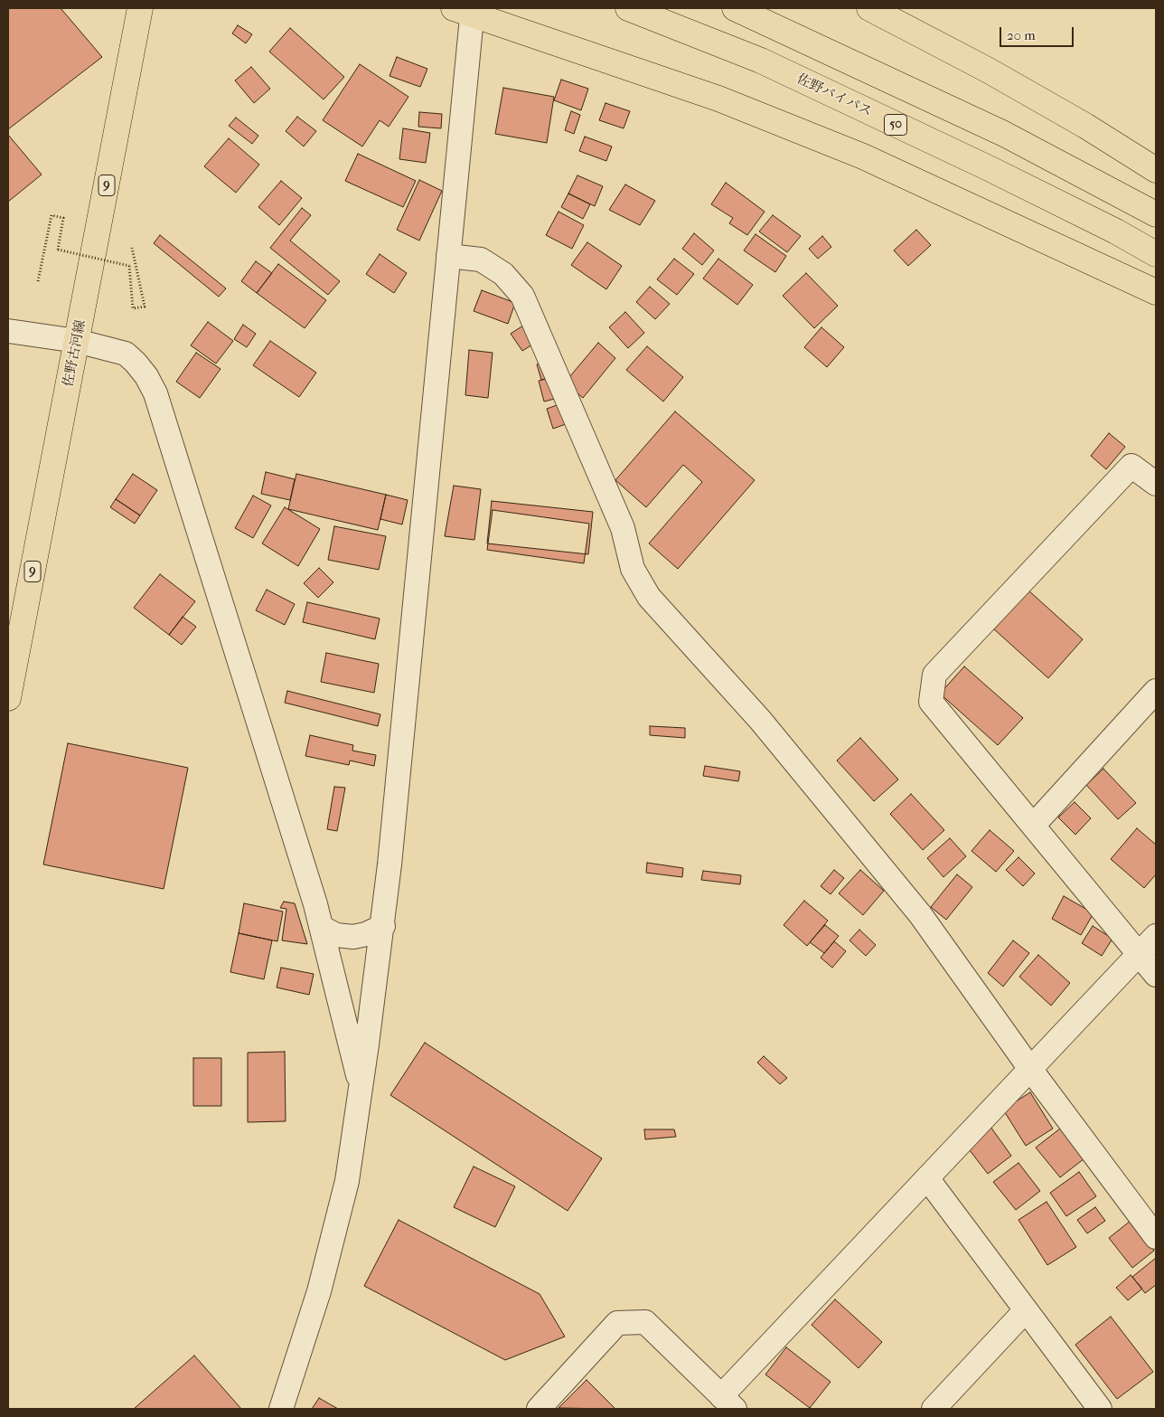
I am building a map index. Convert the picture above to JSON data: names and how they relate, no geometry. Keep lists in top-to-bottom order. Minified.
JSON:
{"streets":{"main road":["佐野バイパス","50","9","佐野古河線"]},"scale_bar":"20 m"}
